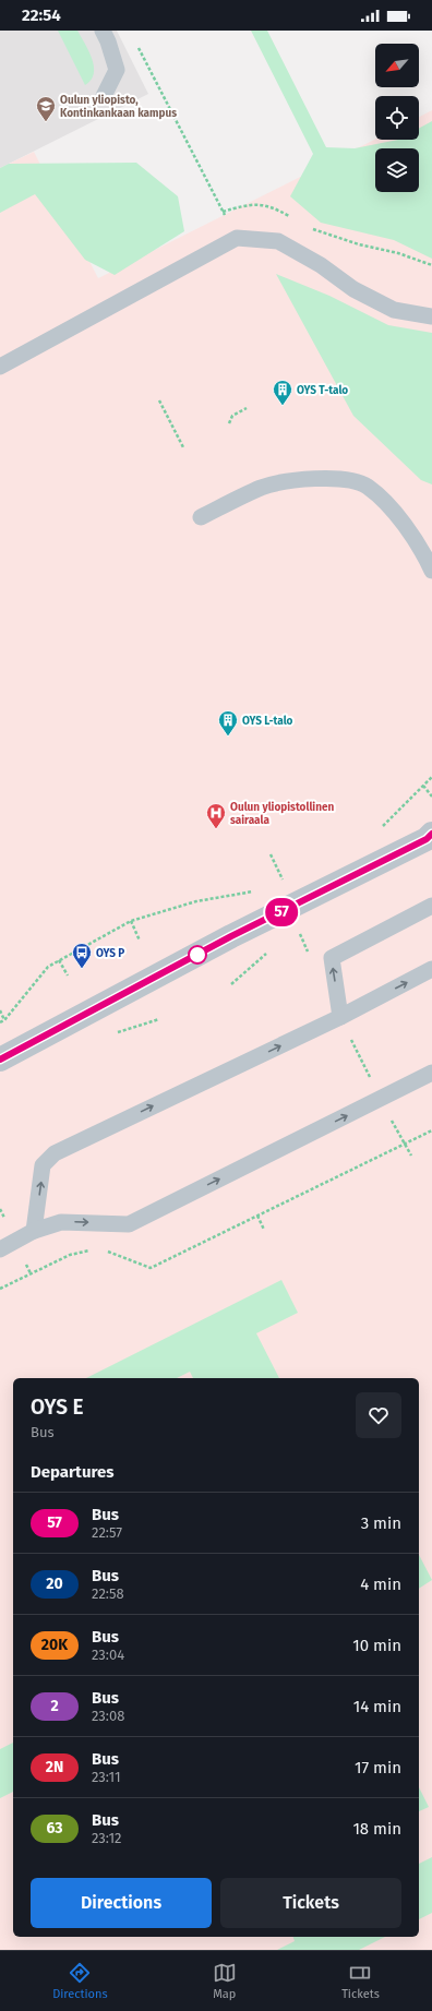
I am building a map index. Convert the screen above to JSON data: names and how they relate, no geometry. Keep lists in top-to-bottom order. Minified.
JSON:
{"places":{"school or university":["Oulun yliopisto, Kontinkankaan kampus"],"building":["OYS T-talo","OYS L-talo"],"hospital":["Oulun yliopistollinen sairaala"],"bus stop":["OYS P"]},"lines":["bus line 57"],"north":"bottom left","page":{"status":"22:54","on_map":"57","heading":[["OYS E","Bus"],"Departures"],"list":[{"mark":"57","name":"Bus","note":"22:57","value":"3 min"},{"mark":"20","name":"Bus","note":"22:58","value":"4 min"},{"mark":"20K","name":"Bus","note":"23:04","value":"10 min"},{"mark":"2","name":"Bus","note":"23:08","value":"14 min"},{"mark":"2N","name":"Bus","note":"23:11","value":"17 min"},{"mark":"63","name":"Bus","note":"23:12","value":"18 min"}],"buttons":["Directions","Tickets"],"tabs":["Directions","Map","Tickets"]}}
